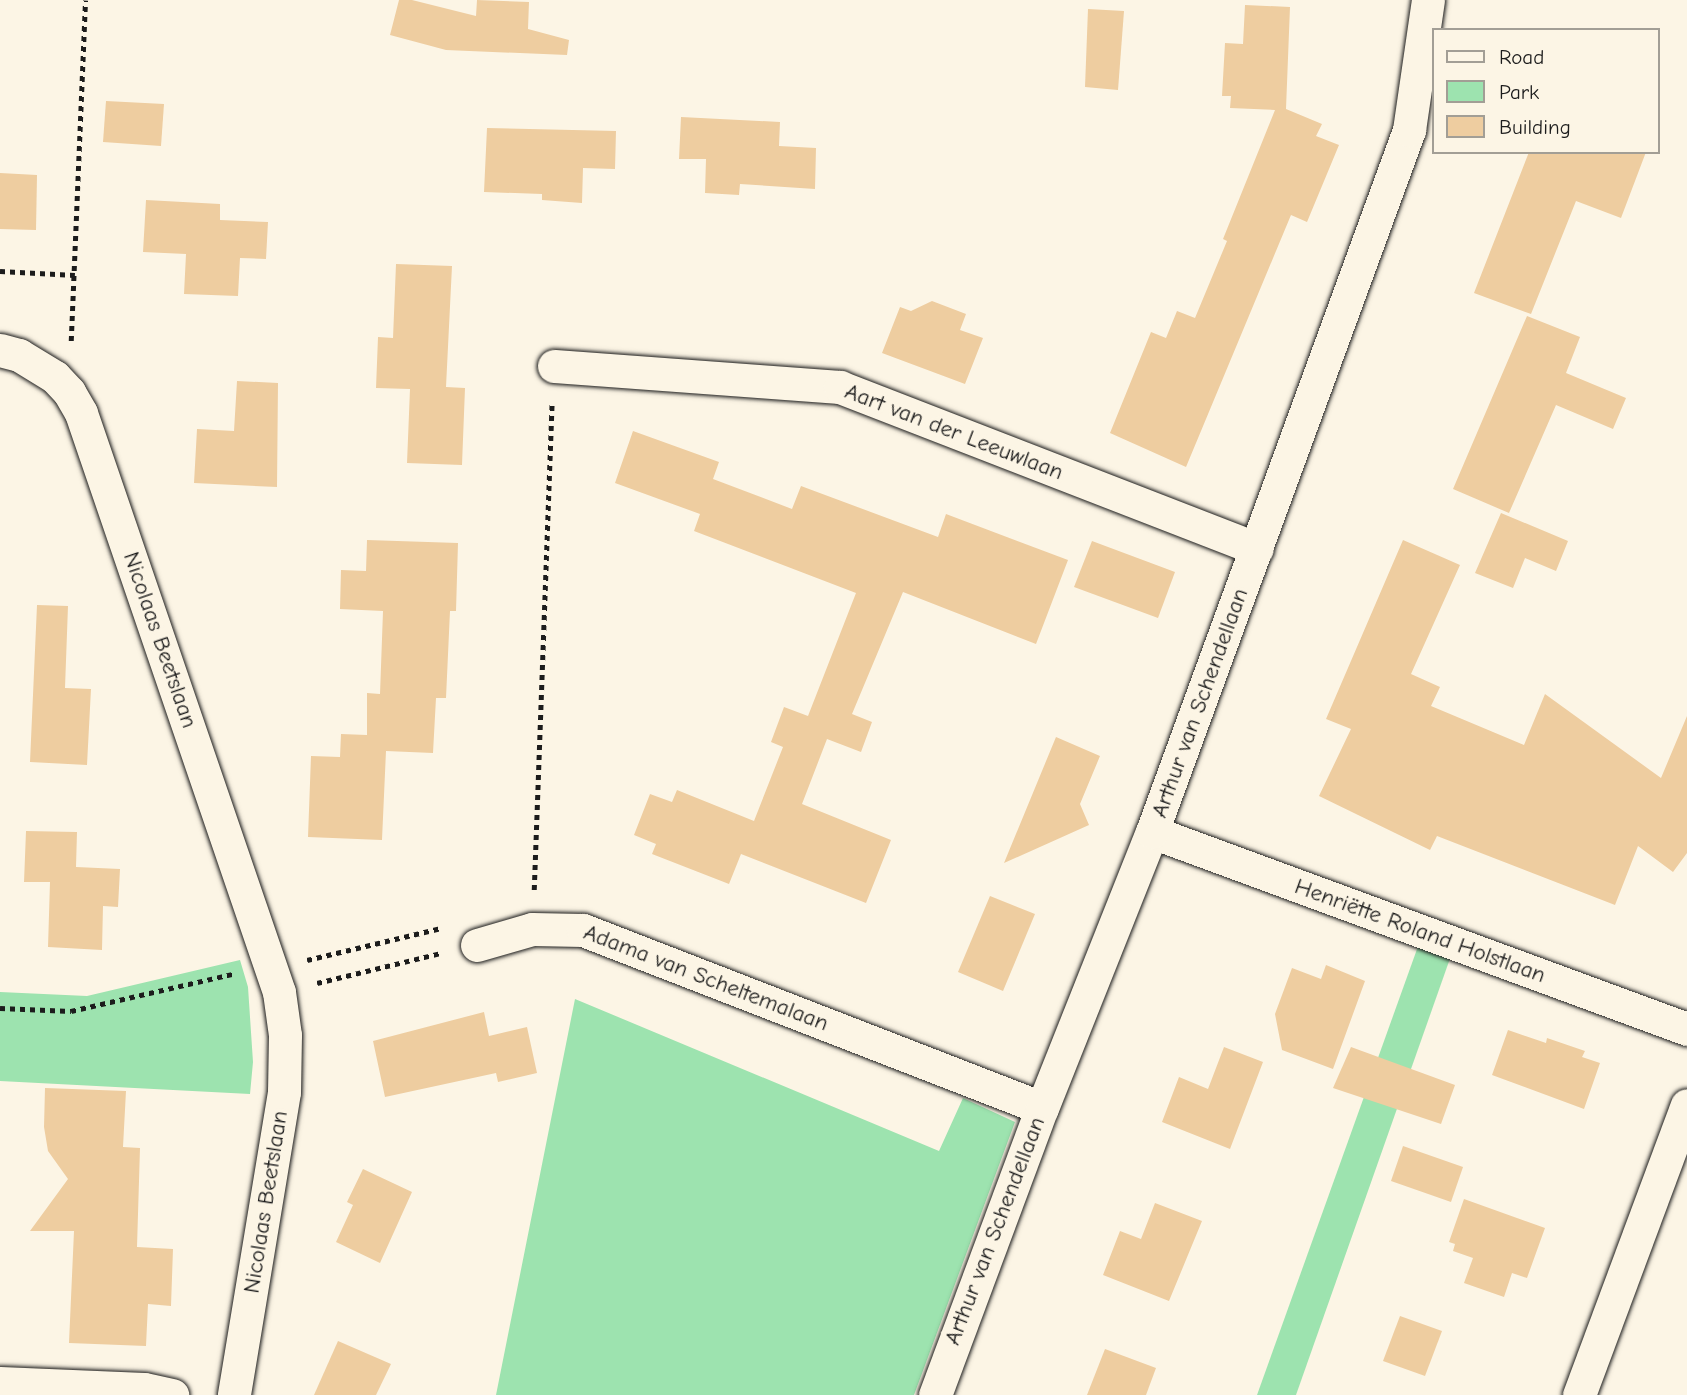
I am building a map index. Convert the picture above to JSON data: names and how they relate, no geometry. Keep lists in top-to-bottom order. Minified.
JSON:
{"streets":{"street":["Aart van der Leeuwlaan","Nicolaas Beetslaan","Arthur van Schendellaan","Henriëtte Roland Holstlaan","Adama van Scheltemalaan"]},"crossings":[["Aart van der Leeuwlaan","Arthur van Schendellaan"],["Arthur van Schendellaan","Henriëtte Roland Holstlaan"],["Arthur van Schendellaan","Adama van Scheltemalaan"]],"legend":["Road","Park","Building"]}
